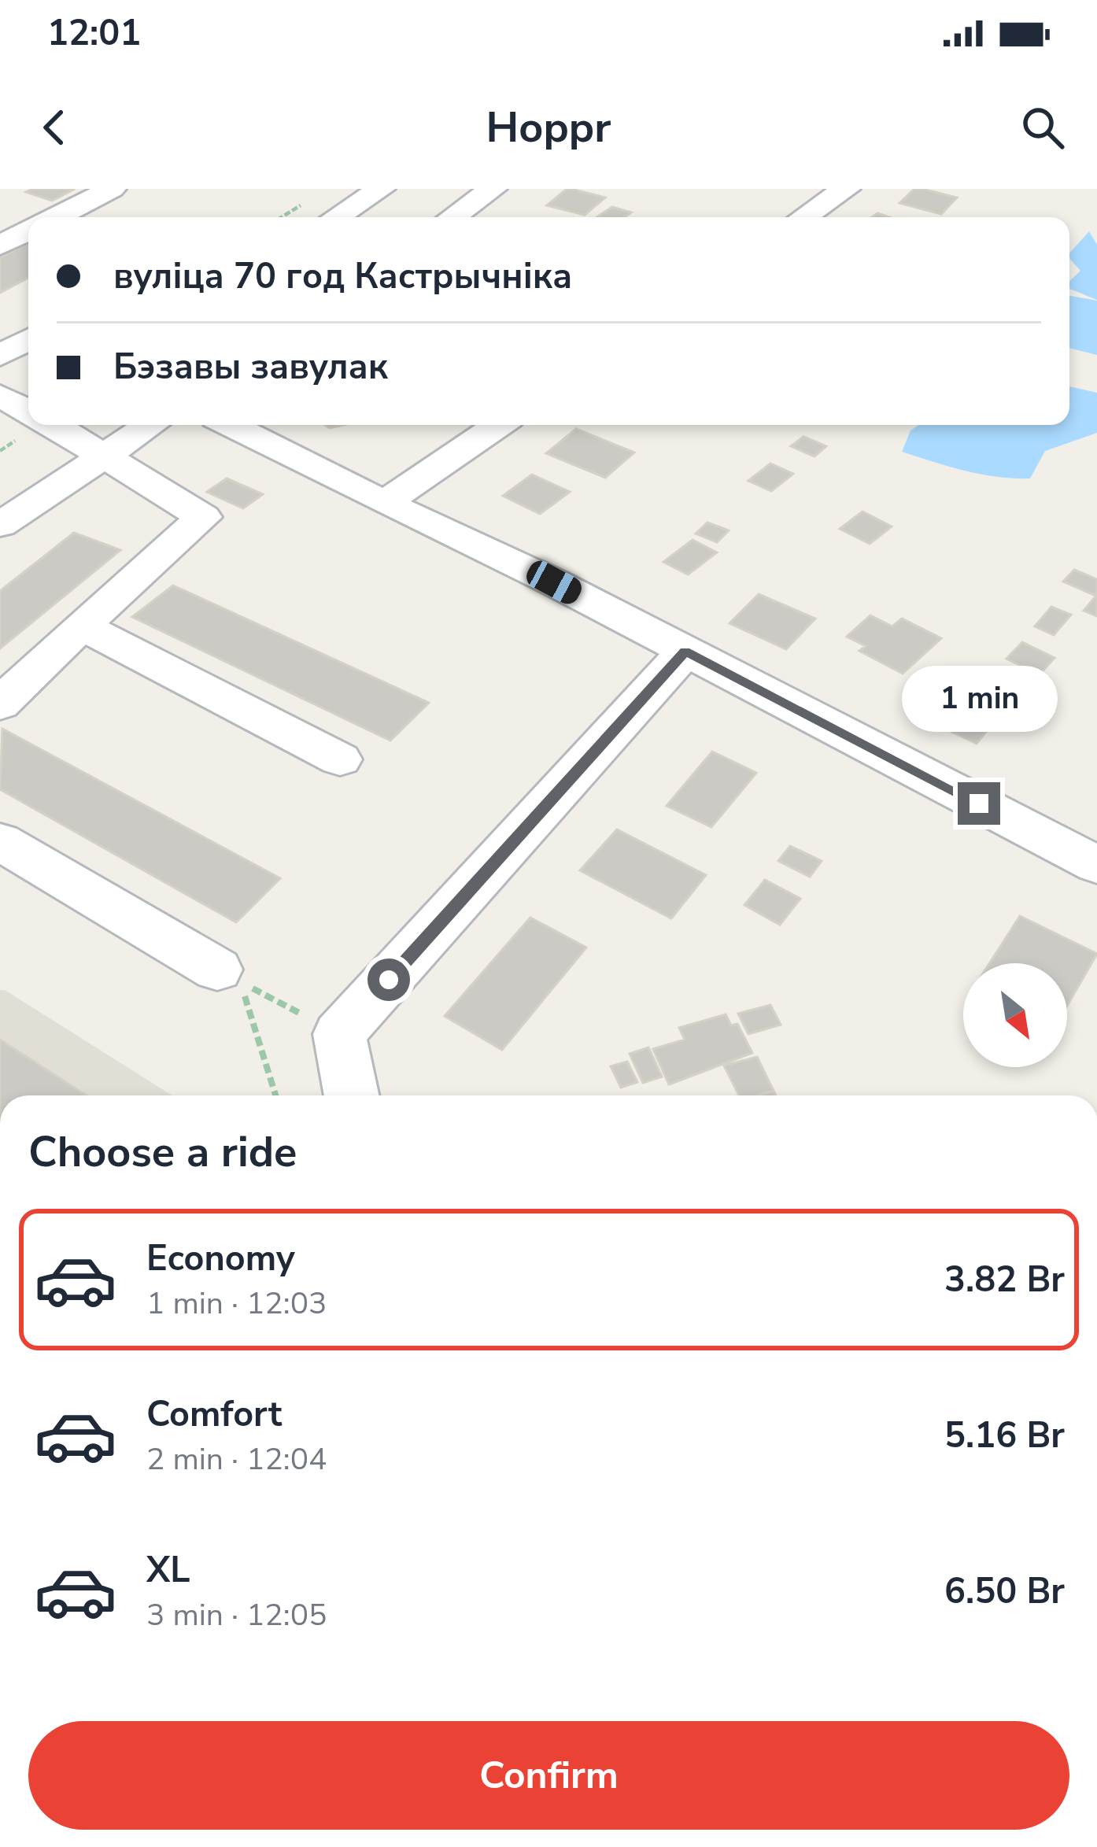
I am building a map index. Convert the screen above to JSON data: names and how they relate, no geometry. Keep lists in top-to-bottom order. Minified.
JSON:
{"north":"bottom right","page":{"status":"12:01","header":"Hoppr","banner":["вуліца 70 год Кастрычніка","Бэзавы завулак"],"bubble":"1 min","heading":"Choose a ride","list":[{"name":"Economy","note":"1 min · 12:03","value":"3.82 Br"},{"name":"Comfort","note":"2 min · 12:04","value":"5.16 Br"},{"name":"XL","note":"3 min · 12:05","value":"6.50 Br"}],"buttons":"Confirm"}}
